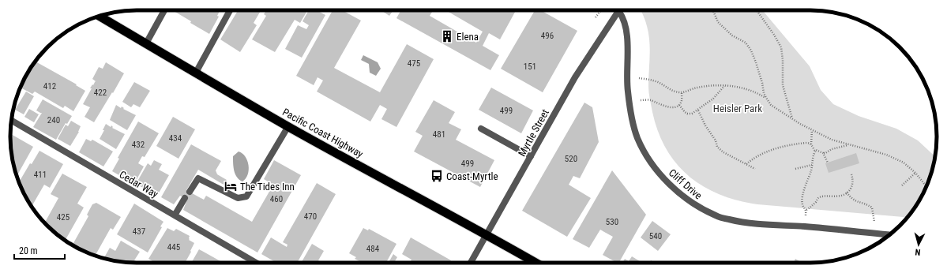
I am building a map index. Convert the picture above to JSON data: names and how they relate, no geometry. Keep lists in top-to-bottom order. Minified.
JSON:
{"streets":{"highway":["Pacific Coast Highway"],"street":["Myrtle Street","Cedar Way","Cliff Drive"]},"crossings":[["Pacific Coast Highway","Myrtle Street"],["Myrtle Street","Cliff Drive"]],"parks":["Heisler Park"],"places":{"building":["Elena"],"bus stop":["Coast-Myrtle"],"hotel":["The Tides Inn"]},"house_numbers":["496","475","151","412","422","499","240","481","434","432","520","499","411","460","470","425","530","437","540","445","484"],"scale_bar":"20 m","north":"bottom"}
